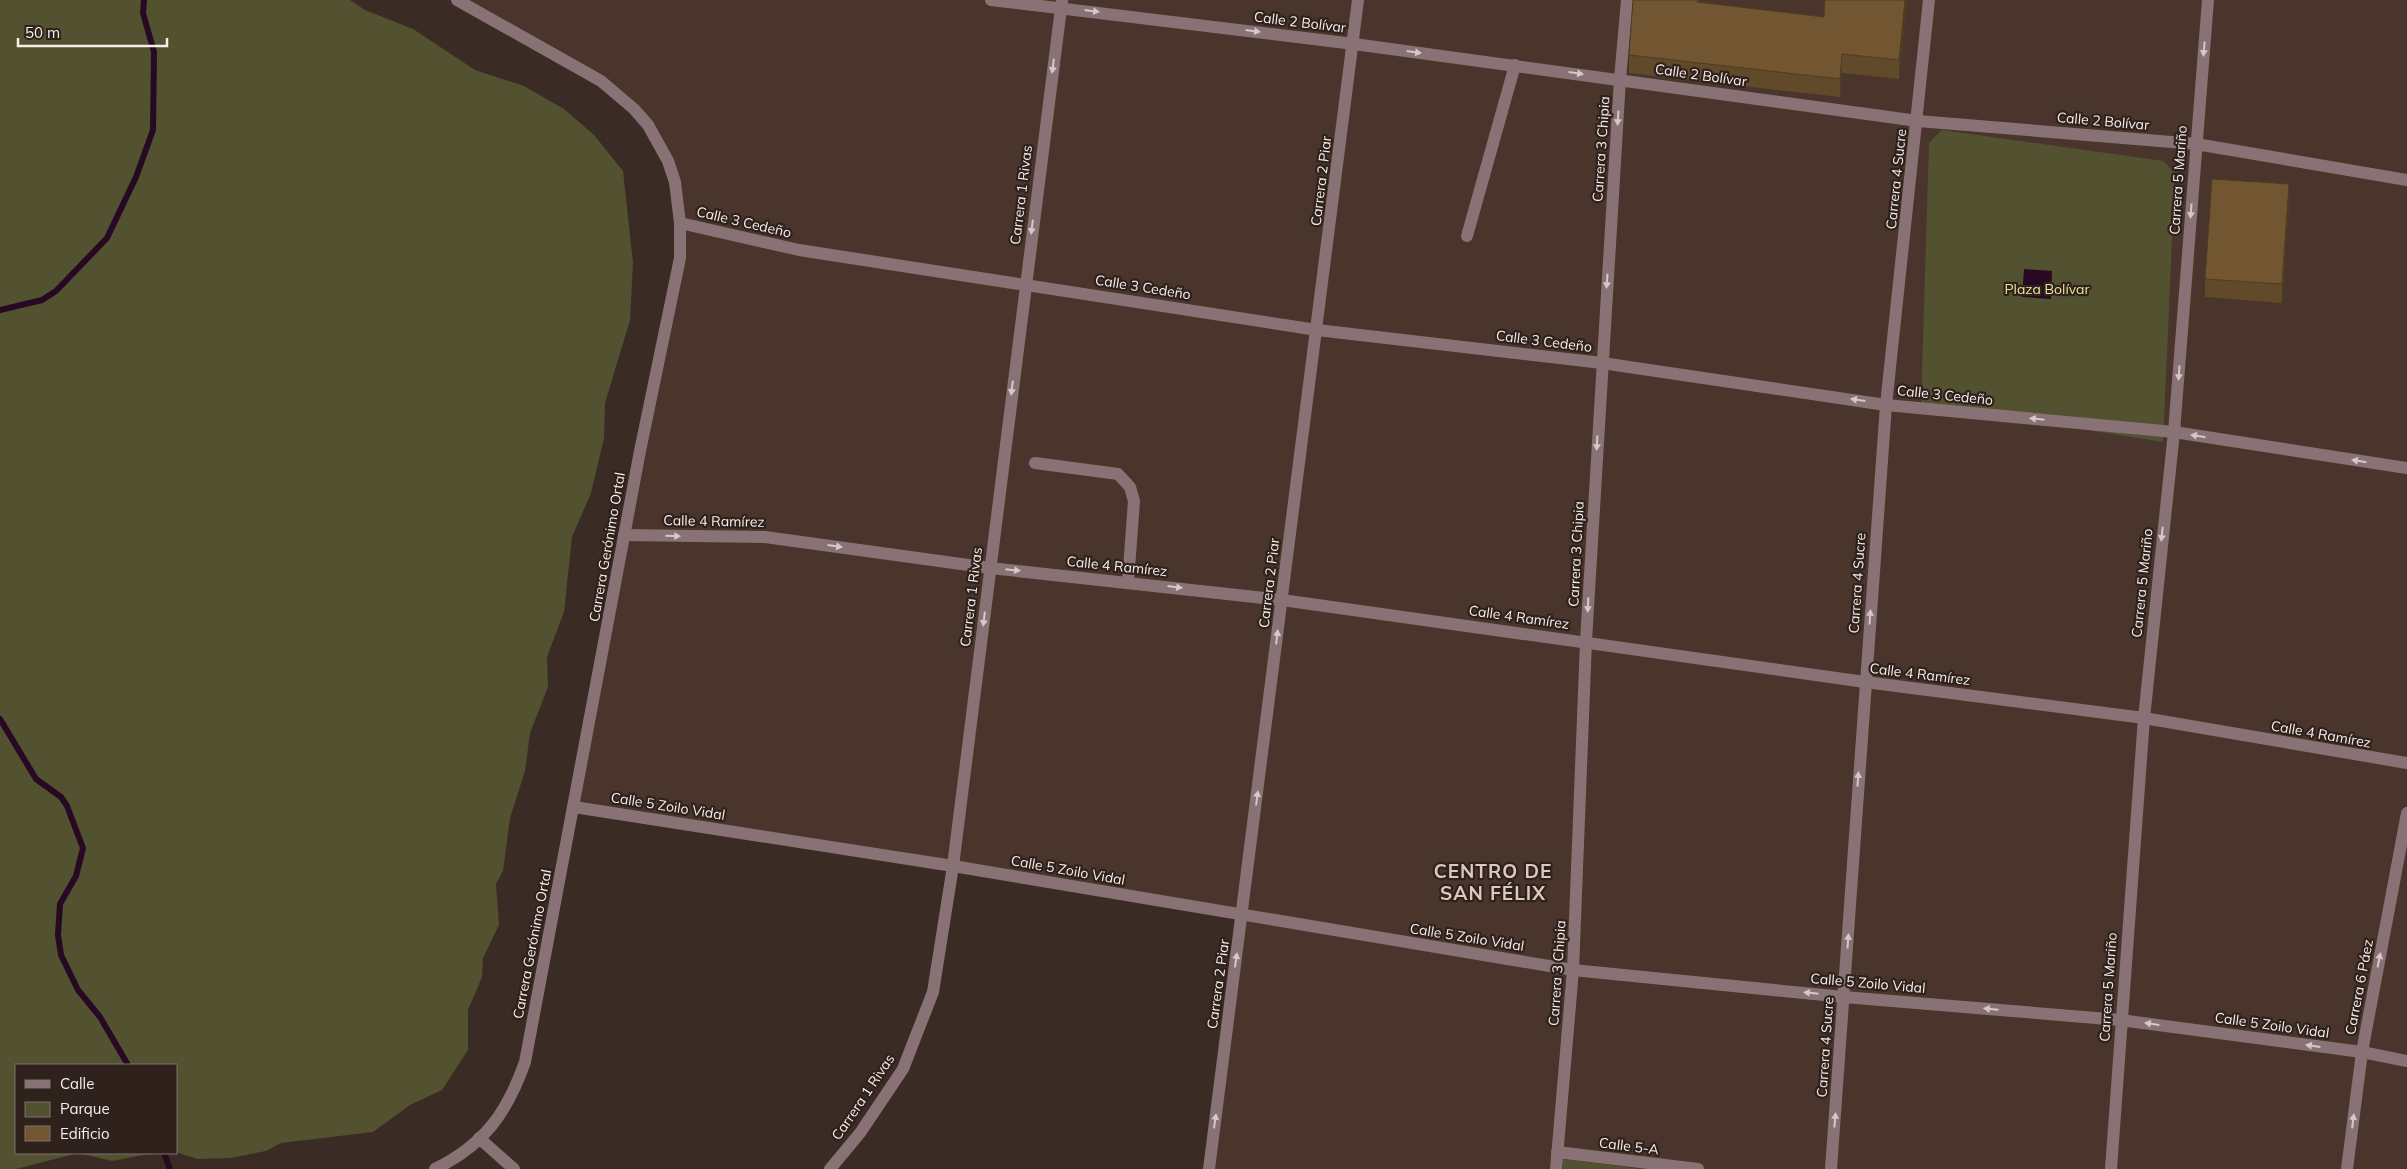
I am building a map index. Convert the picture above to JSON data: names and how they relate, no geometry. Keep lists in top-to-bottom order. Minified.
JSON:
{"streets":{"street":["Calle 2 Bolívar","Carrera 3 Chipia","Carrera 4 Sucre","Carrera 5 Mariño","Carrera 2 Piar","Carrera 1 Rivas","Calle 3 Cedeño","Calle 4 Ramírez","Carrera Gerónimo Ortal","Calle 5 Zoilo Vidal","Carrera 6 Páez","Calle 5-A"]},"crossings":[["Calle 2 Bolívar","Carrera 3 Chipia"],["Calle 2 Bolívar","Carrera 4 Sucre"],["Calle 2 Bolívar","Carrera 5 Mariño"],["Calle 2 Bolívar","Carrera 2 Piar"],["Calle 2 Bolívar","Carrera 1 Rivas"],["Carrera 3 Chipia","Calle 3 Cedeño"],["Carrera 3 Chipia","Calle 4 Ramírez"],["Carrera 3 Chipia","Calle 5 Zoilo Vidal"],["Carrera 3 Chipia","Calle 5-A"],["Carrera 4 Sucre","Calle 3 Cedeño"],["Carrera 4 Sucre","Calle 4 Ramírez"],["Carrera 4 Sucre","Calle 5 Zoilo Vidal"],["Carrera 5 Mariño","Calle 3 Cedeño"],["Carrera 5 Mariño","Calle 4 Ramírez"],["Carrera 5 Mariño","Calle 5 Zoilo Vidal"],["Carrera 2 Piar","Calle 3 Cedeño"],["Carrera 2 Piar","Calle 4 Ramírez"],["Carrera 2 Piar","Calle 5 Zoilo Vidal"],["Carrera 1 Rivas","Calle 3 Cedeño"],["Carrera 1 Rivas","Calle 4 Ramírez"],["Carrera 1 Rivas","Calle 5 Zoilo Vidal"],["Calle 3 Cedeño","Carrera Gerónimo Ortal"],["Calle 4 Ramírez","Carrera Gerónimo Ortal"],["Carrera Gerónimo Ortal","Calle 5 Zoilo Vidal"],["Calle 5 Zoilo Vidal","Carrera 6 Páez"]],"one_way":["Calle 2 Bolívar","Carrera 3 Chipia","Carrera 4 Sucre","Carrera 5 Mariño","Carrera 2 Piar","Carrera 1 Rivas","Calle 3 Cedeño","Calle 4 Ramírez","Calle 5 Zoilo Vidal","Carrera 6 Páez"],"districts":["CENTRO DE SAN FÉLIX"],"parks":["Plaza Bolívar"],"legend":["Calle","Parque","Edificio"],"scale_bar":"50 m"}
